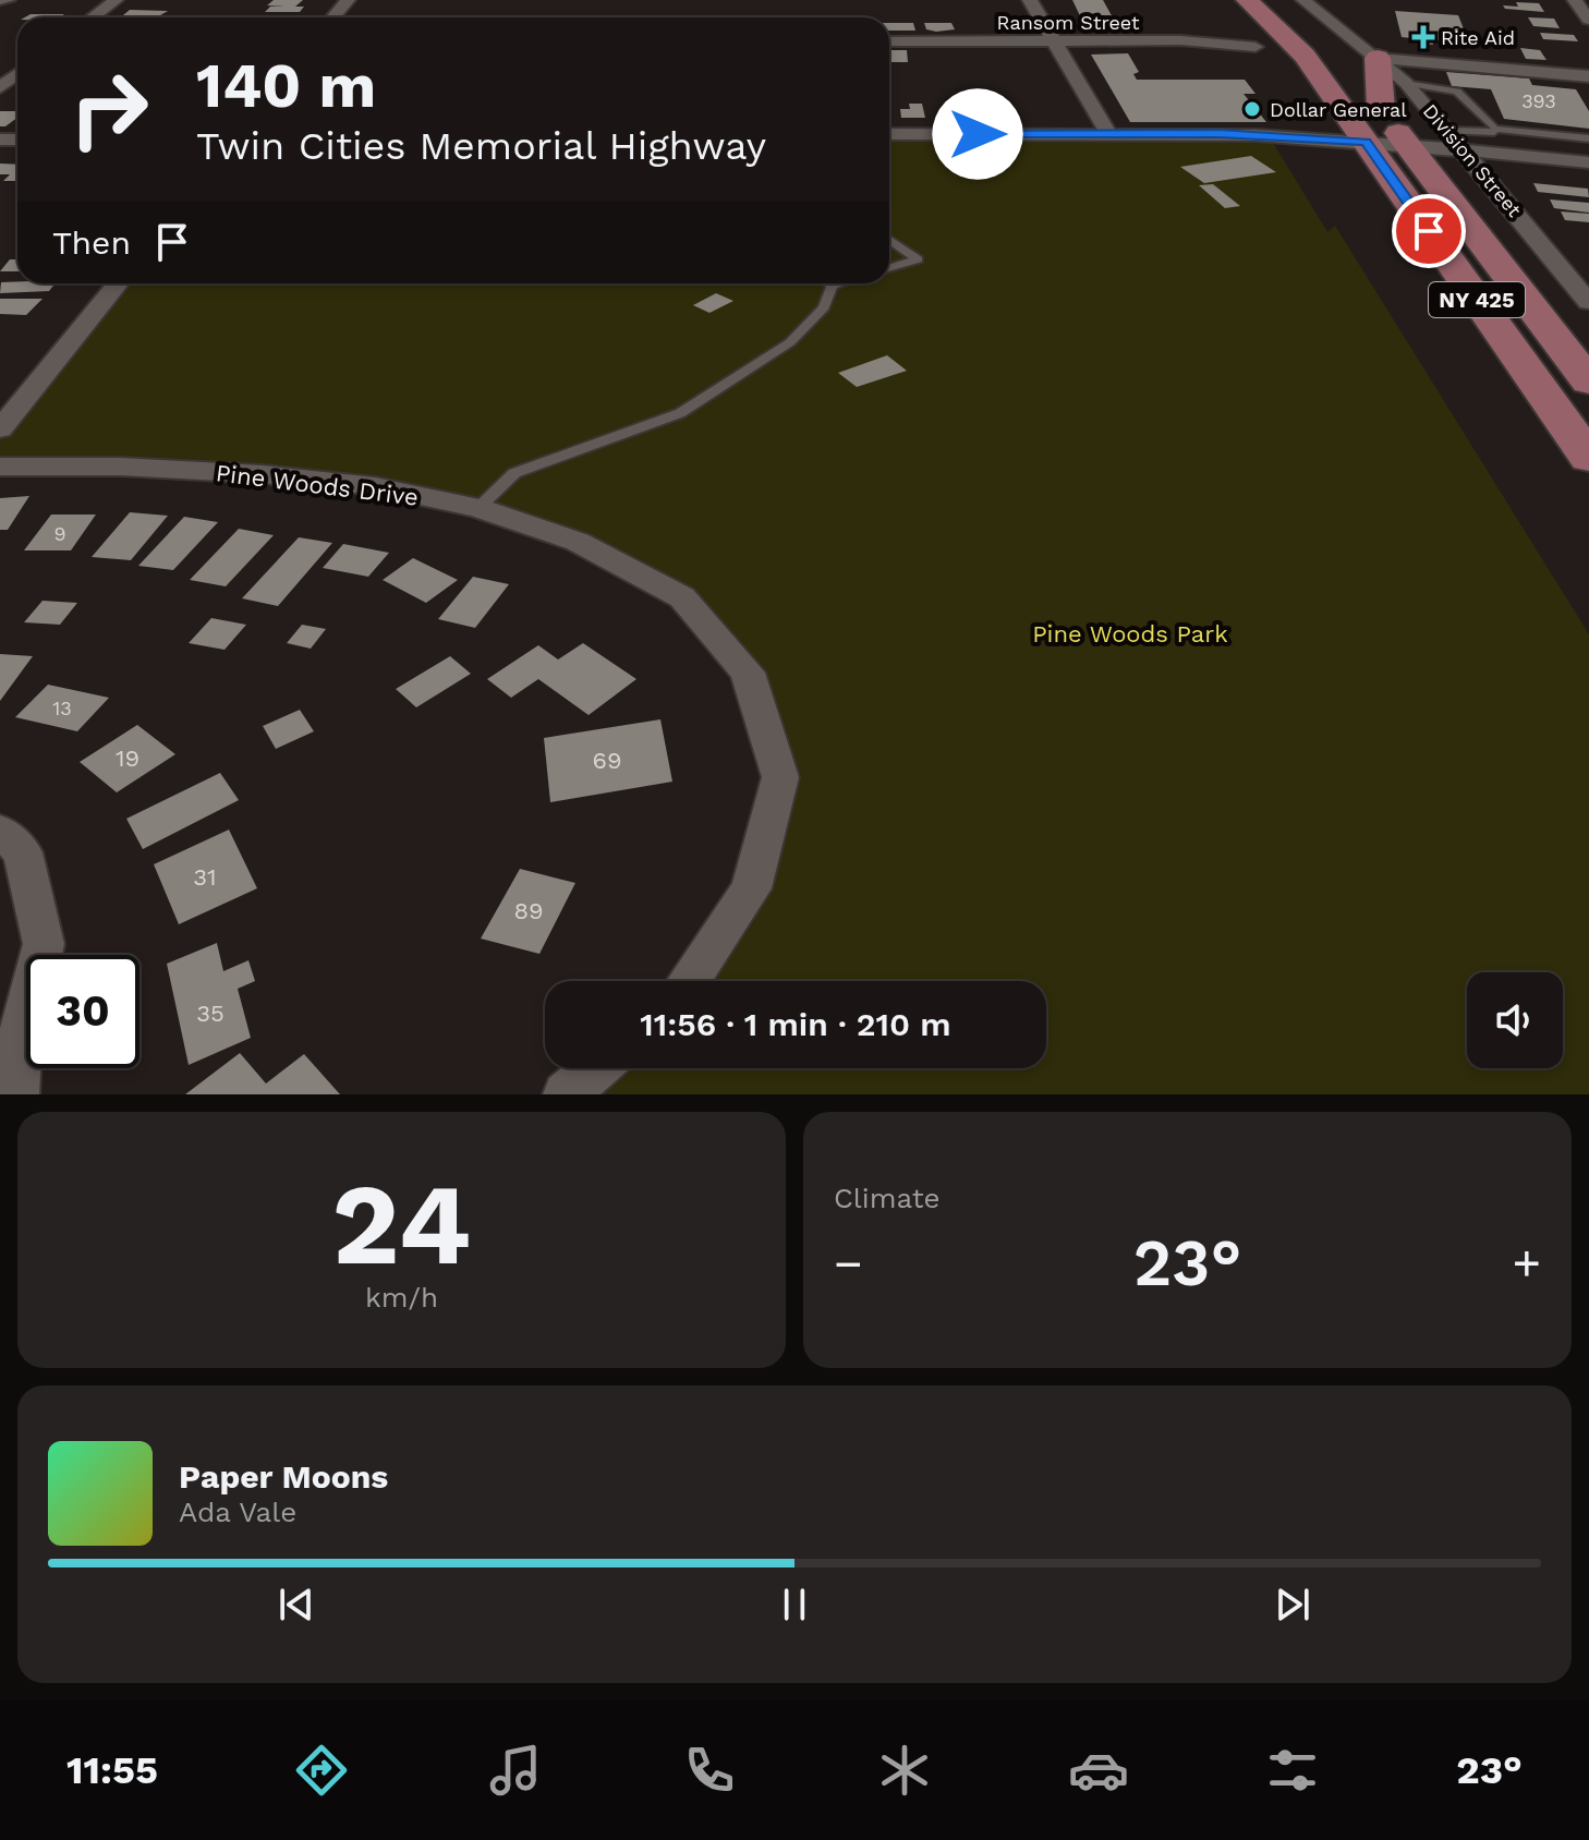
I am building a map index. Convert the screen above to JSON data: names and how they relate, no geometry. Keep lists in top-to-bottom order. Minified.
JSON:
{"streets":{"main road":["NY 425"],"street":["Ransom Street","Division Street","Pine Woods Drive"]},"parks":["Pine Woods Park"],"places":{"health":["Rite Aid"],"other":["Dollar General"]},"house_numbers":["393","9","13","19","69","31","89","35"],"page":{"turn":["140 m","Twin Cities Memorial Highway"],"then":"Then","limit":"30","trip":"11:56 · 1 min · 210 m","tile":[["24","km/h"],"Climate"],"heat":["−","23°","+"],"song":["Paper Moons","Ada Vale"],"tabs":["11:55","23°"]}}
